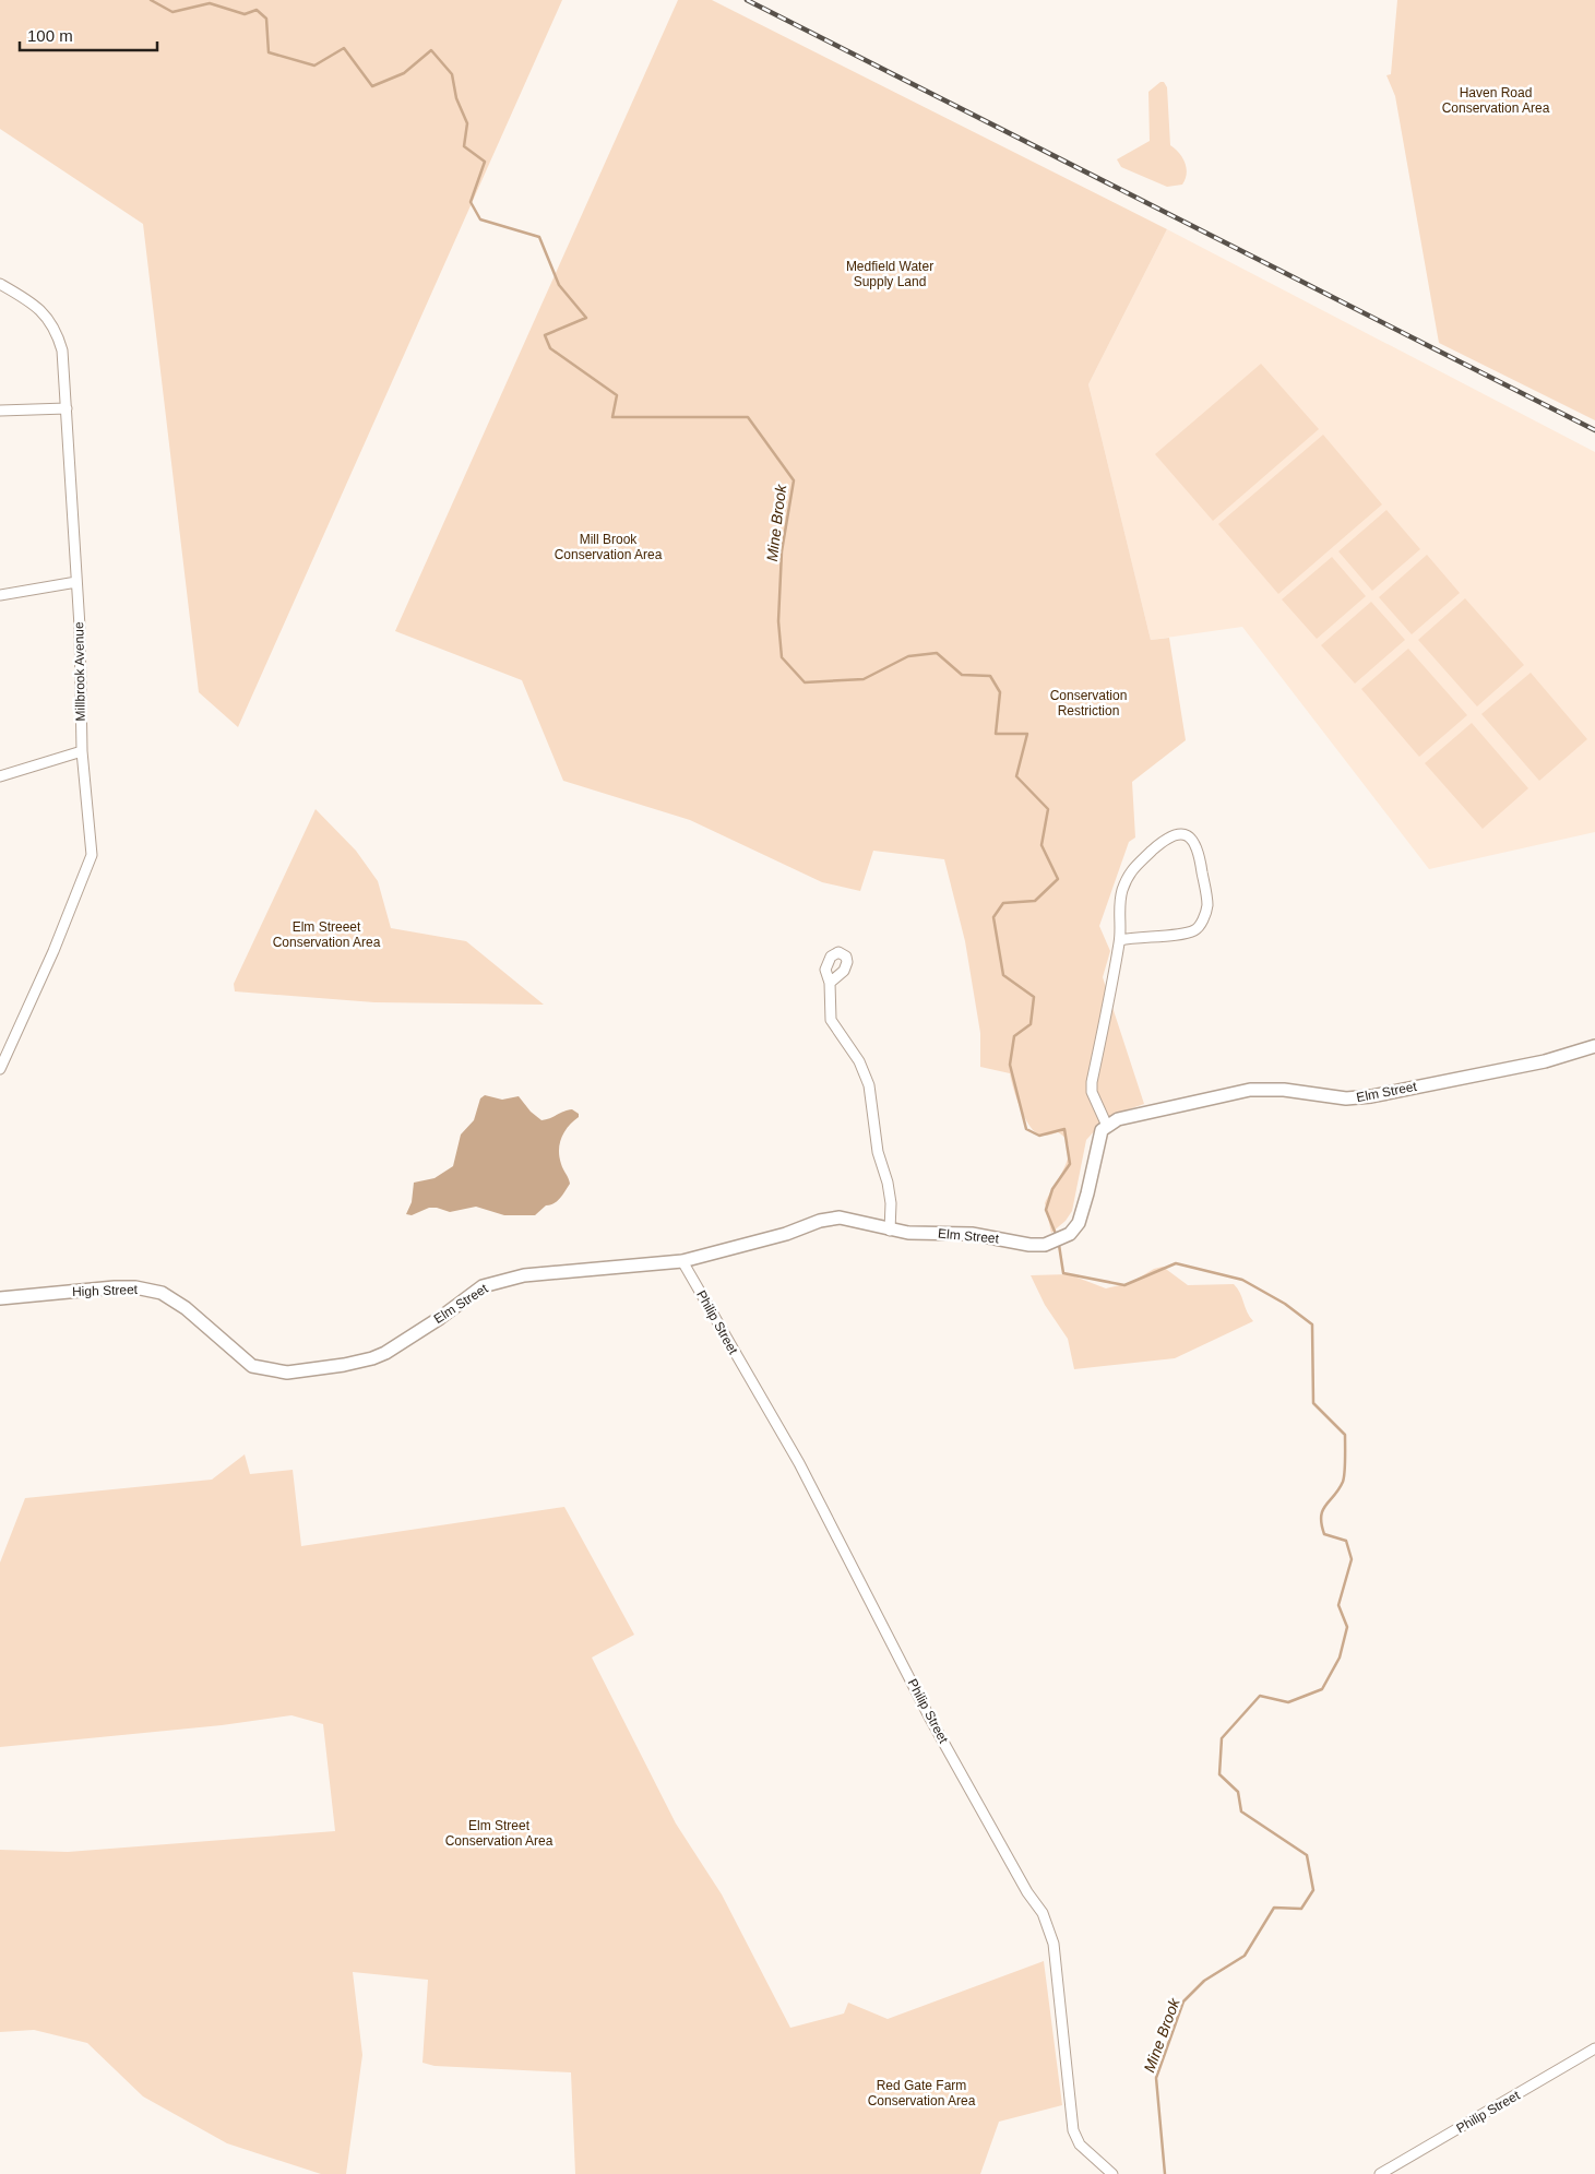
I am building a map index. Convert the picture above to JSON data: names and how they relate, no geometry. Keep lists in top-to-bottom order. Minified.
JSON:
{"streets":{"street":["Millbrook Avenue","Elm Street","High Street","Philip Street"]},"crossings":[["Elm Street","High Street"],["Elm Street","Philip Street"]],"water":["Mine Brook"],"parks":["Haven Road Conservation Area","Medfield Water Supply Land","Mill Brook Conservation Area","Conservation Restriction","Elm Streeet Conservation Area","Elm Street Conservation Area","Red Gate Farm Conservation Area"],"scale_bar":"100 m"}
